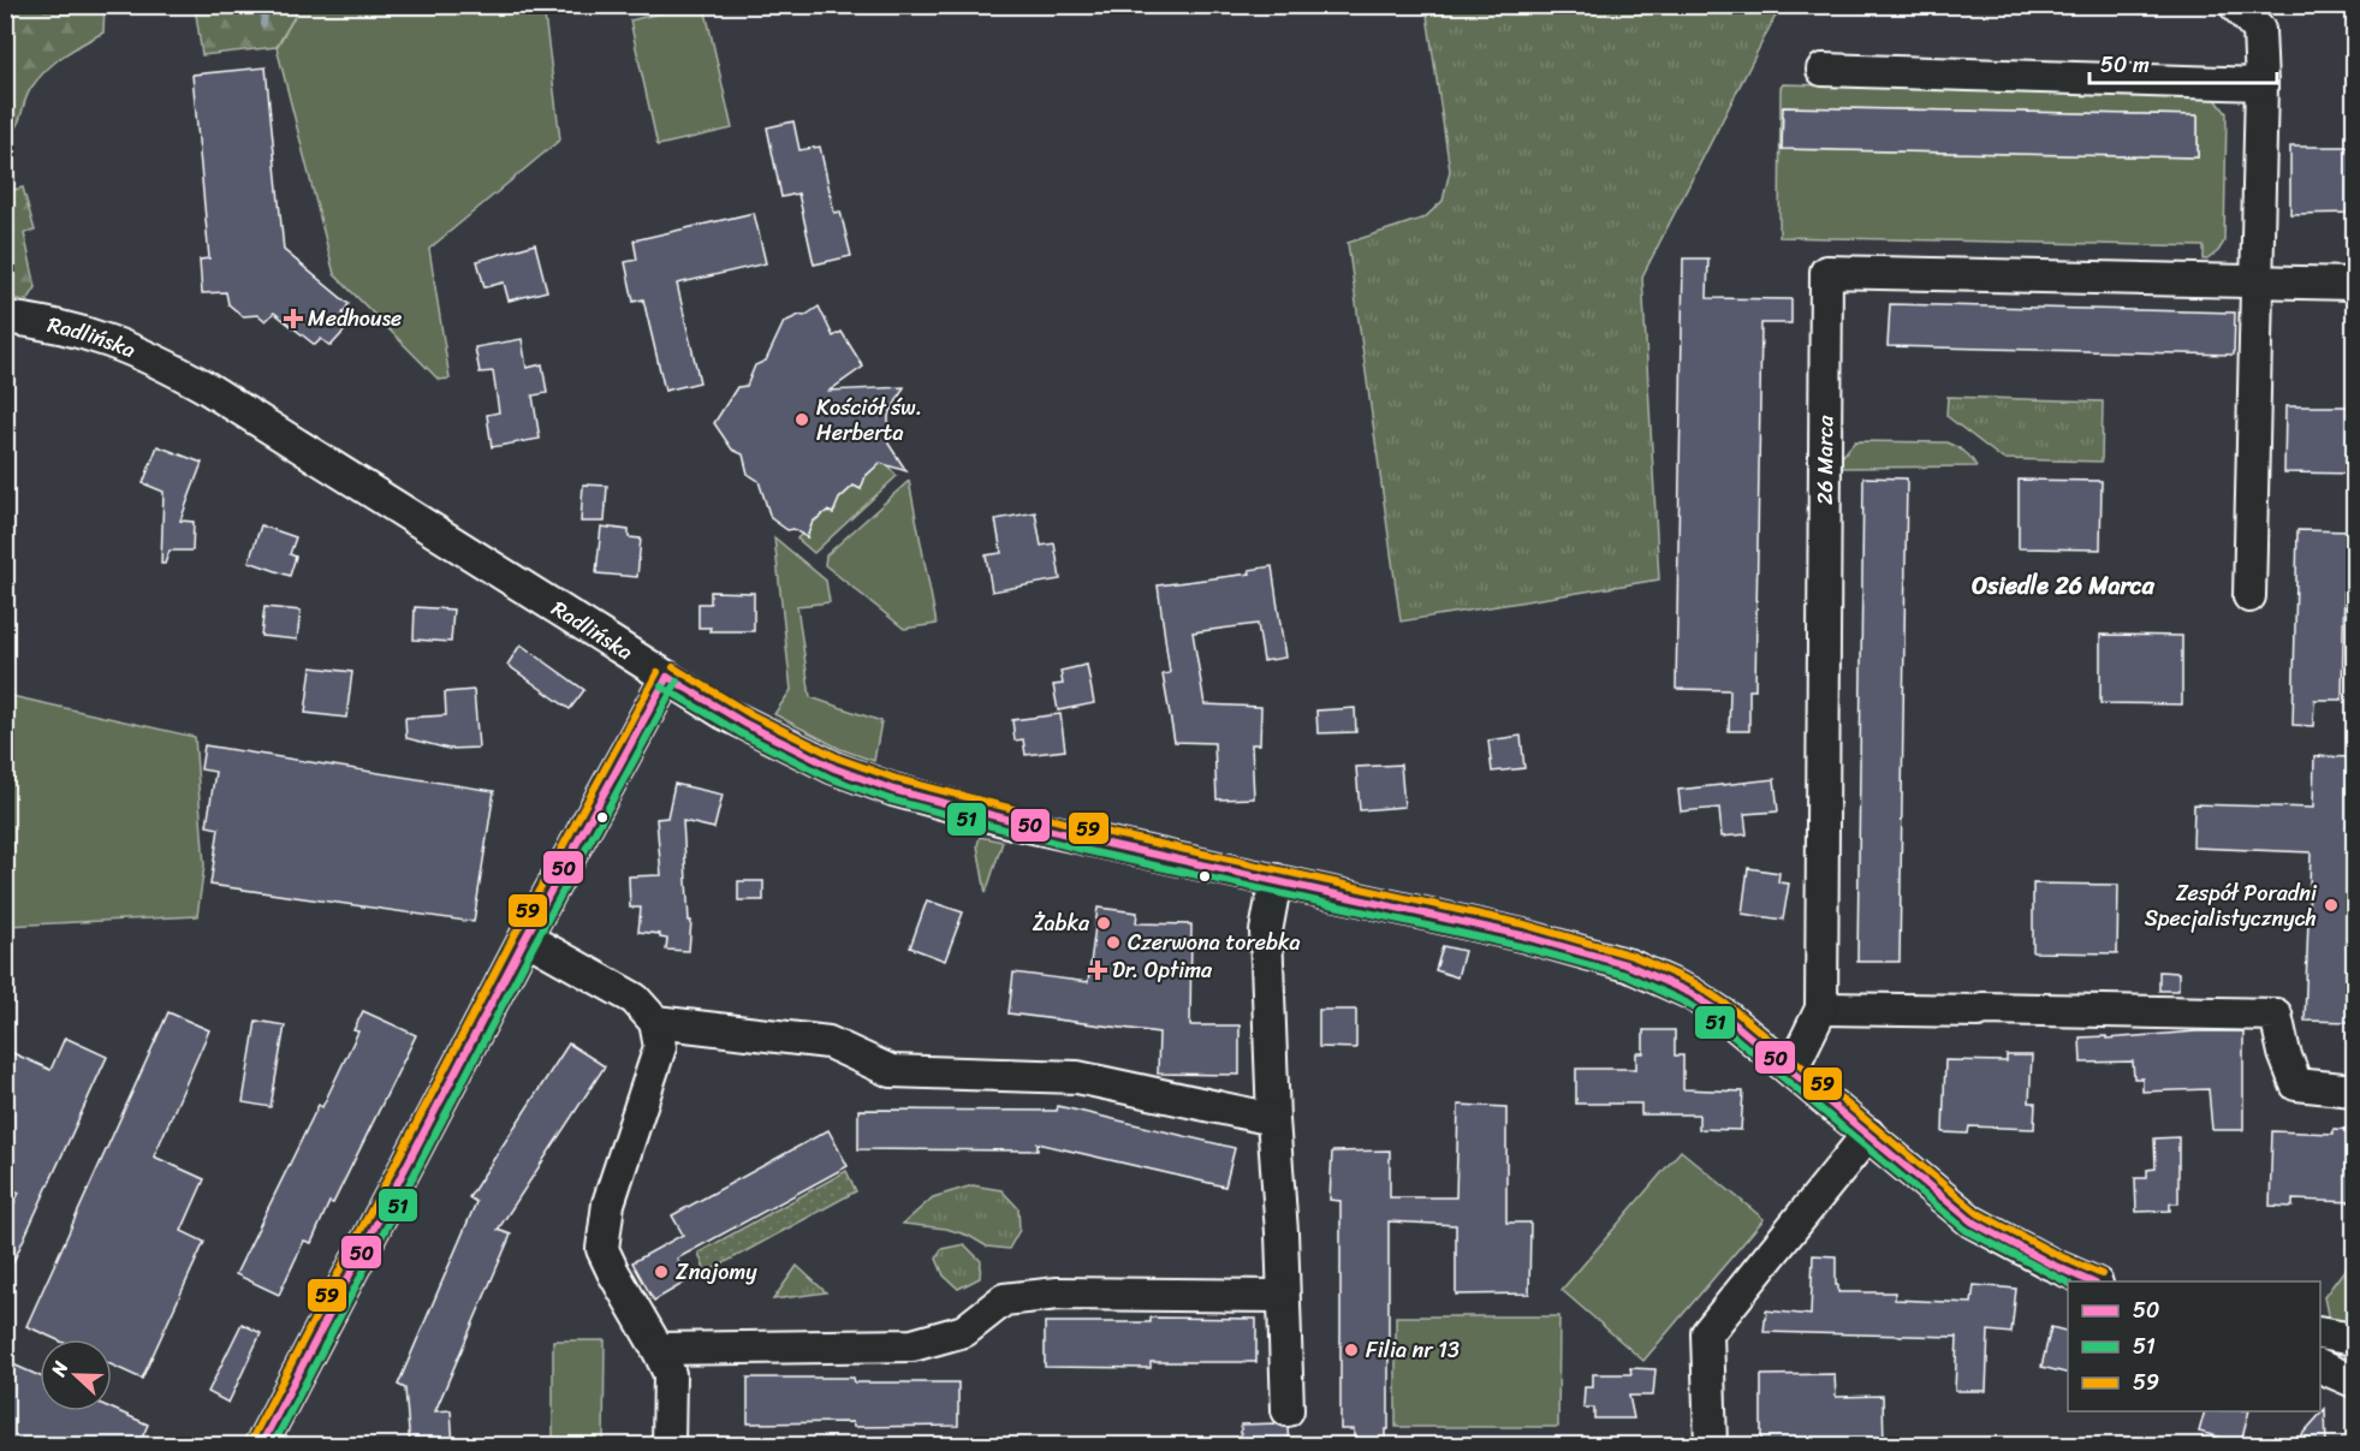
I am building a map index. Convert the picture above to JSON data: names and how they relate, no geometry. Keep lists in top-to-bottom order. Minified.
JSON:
{"streets":{"street":["Radlińska","26 Marca"]},"crossings":[["Radlińska","26 Marca"]],"districts":["Osiedle 26 Marca"],"places":{"health":["Medhouse","Dr. Optima"],"other":["Kościół św. Herberta","Zespół Poradni Specjalistycznych","Żabka","Czerwona torebka","Znajomy","Filia nr 13"]},"lines":["transit line 59","transit line 50","transit line 51"],"legend":["50","51","59"],"scale_bar":"50 m","north":"left"}
